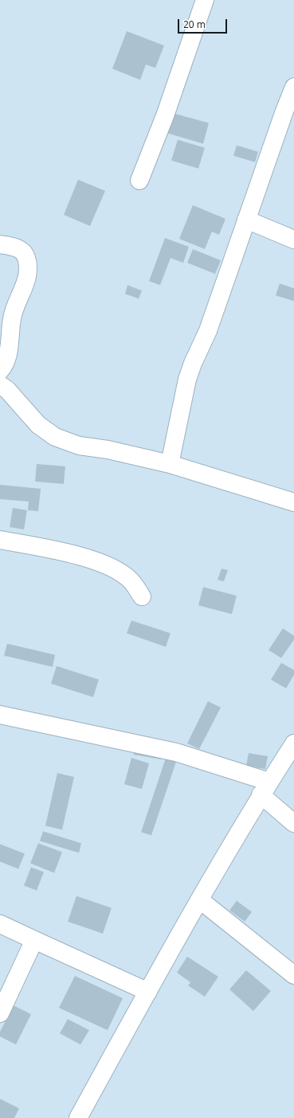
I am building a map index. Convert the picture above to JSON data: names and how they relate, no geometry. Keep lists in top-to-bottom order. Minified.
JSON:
{"scale_bar":"20 m"}
